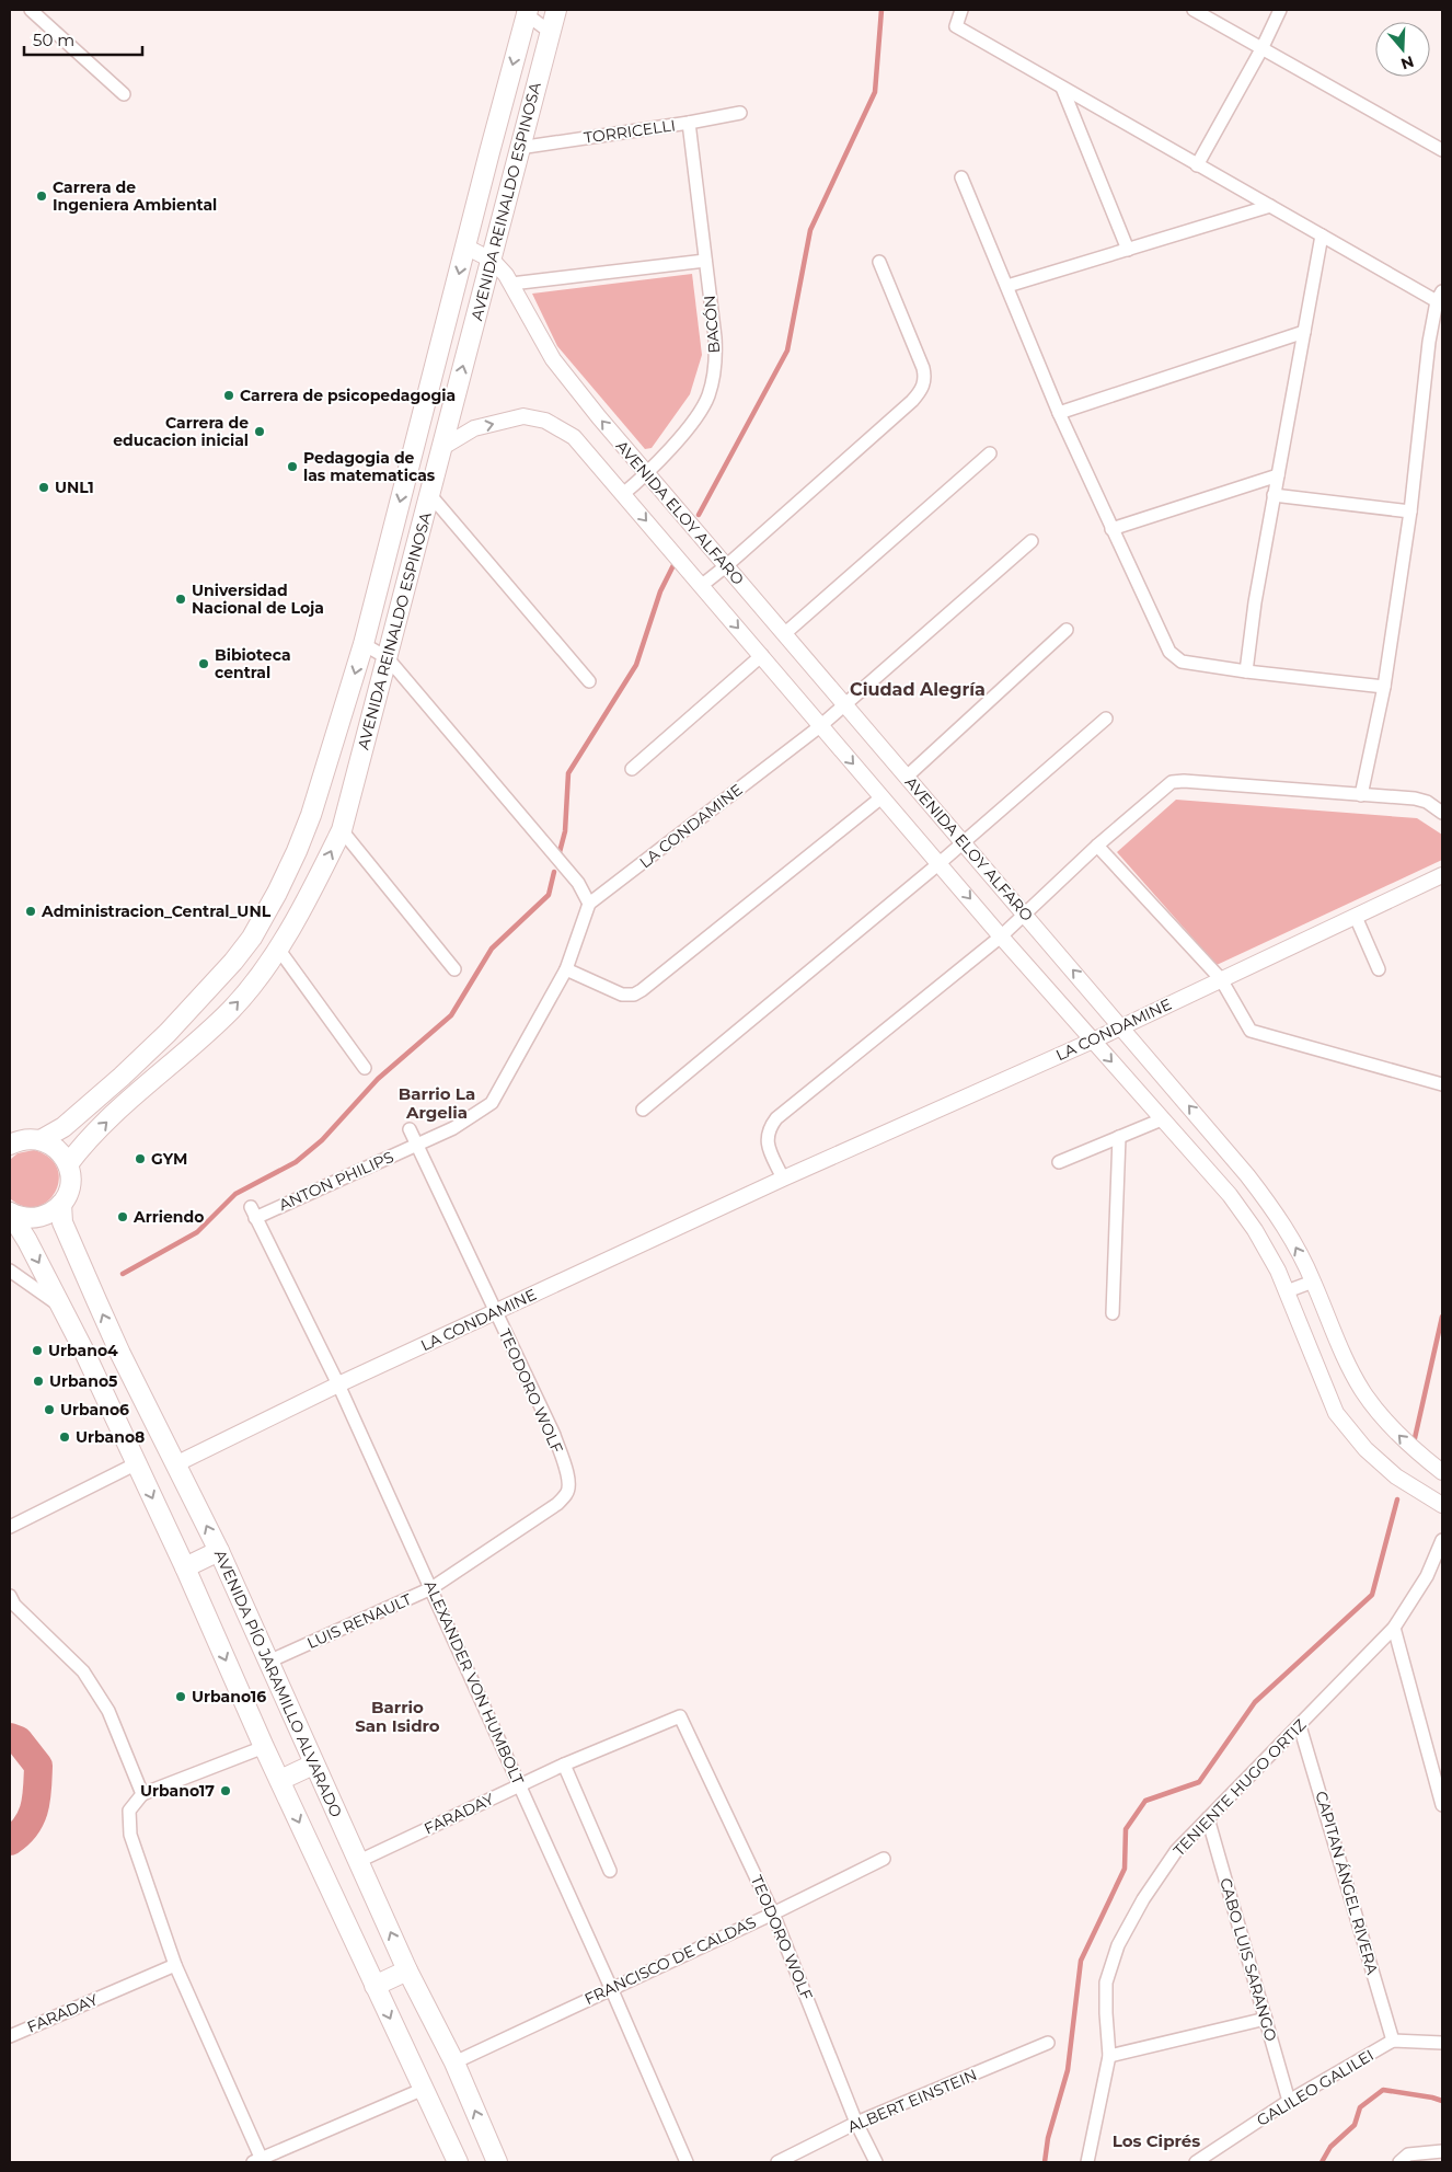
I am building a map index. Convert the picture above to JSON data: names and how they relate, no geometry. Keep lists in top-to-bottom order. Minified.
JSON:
{"streets":{"main road":["AVENIDA REINALDO ESPINOSA","AVENIDA PÍO JARAMILLO ALVARADO"],"street":["TORRICELLI","BACÓN","AVENIDA ELOY ALFARO","LA CONDAMINE","ANTON PHILIPS","TEODORO WOLF","LUIS RENAULT","ALEXANDER VON HUMBOLT","TENIENTE HUGO ORTIZ","FARADAY","CAPITAN ÁNGEL RIVERA","CABO LUIS SARANGO","FRANCISCO DE CALDAS","GALILEO GALILEI","ALBERT EINSTEIN"]},"crossings":[["TORRICELLI","AVENIDA REINALDO ESPINOSA"],["TORRICELLI","BACÓN"],["AVENIDA REINALDO ESPINOSA","AVENIDA ELOY ALFARO"],["BACÓN","AVENIDA ELOY ALFARO"],["AVENIDA ELOY ALFARO","LA CONDAMINE"],["LA CONDAMINE","TEODORO WOLF"],["LA CONDAMINE","ALEXANDER VON HUMBOLT"],["LA CONDAMINE","AVENIDA PÍO JARAMILLO ALVARADO"],["ANTON PHILIPS","TEODORO WOLF"],["ANTON PHILIPS","ALEXANDER VON HUMBOLT"],["TEODORO WOLF","LUIS RENAULT"],["TEODORO WOLF","FARADAY"],["TEODORO WOLF","FRANCISCO DE CALDAS"],["TEODORO WOLF","ALBERT EINSTEIN"],["LUIS RENAULT","ALEXANDER VON HUMBOLT"],["LUIS RENAULT","AVENIDA PÍO JARAMILLO ALVARADO"],["ALEXANDER VON HUMBOLT","FARADAY"],["ALEXANDER VON HUMBOLT","FRANCISCO DE CALDAS"],["AVENIDA PÍO JARAMILLO ALVARADO","FARADAY"],["AVENIDA PÍO JARAMILLO ALVARADO","FRANCISCO DE CALDAS"],["TENIENTE HUGO ORTIZ","CAPITAN ÁNGEL RIVERA"],["TENIENTE HUGO ORTIZ","CABO LUIS SARANGO"],["CAPITAN ÁNGEL RIVERA","GALILEO GALILEI"],["CABO LUIS SARANGO","GALILEO GALILEI"]],"districts":["Ciudad Alegría","Barrio La Argelia","Barrio San Isidro","Los Ciprés"],"places":["Carrera de Ingeniera Ambiental","Carrera de psicopedagogia","Carrera de educacion inicial","Pedagogia de las matematicas","UNL1","Universidad Nacional de Loja","Bibioteca central","Administracion_Central_UNL","GYM","Arriendo","Urbano4","Urbano5","Urbano6","Urbano8","Urbano16","Urbano17"],"scale_bar":"50 m","north":"bottom"}
